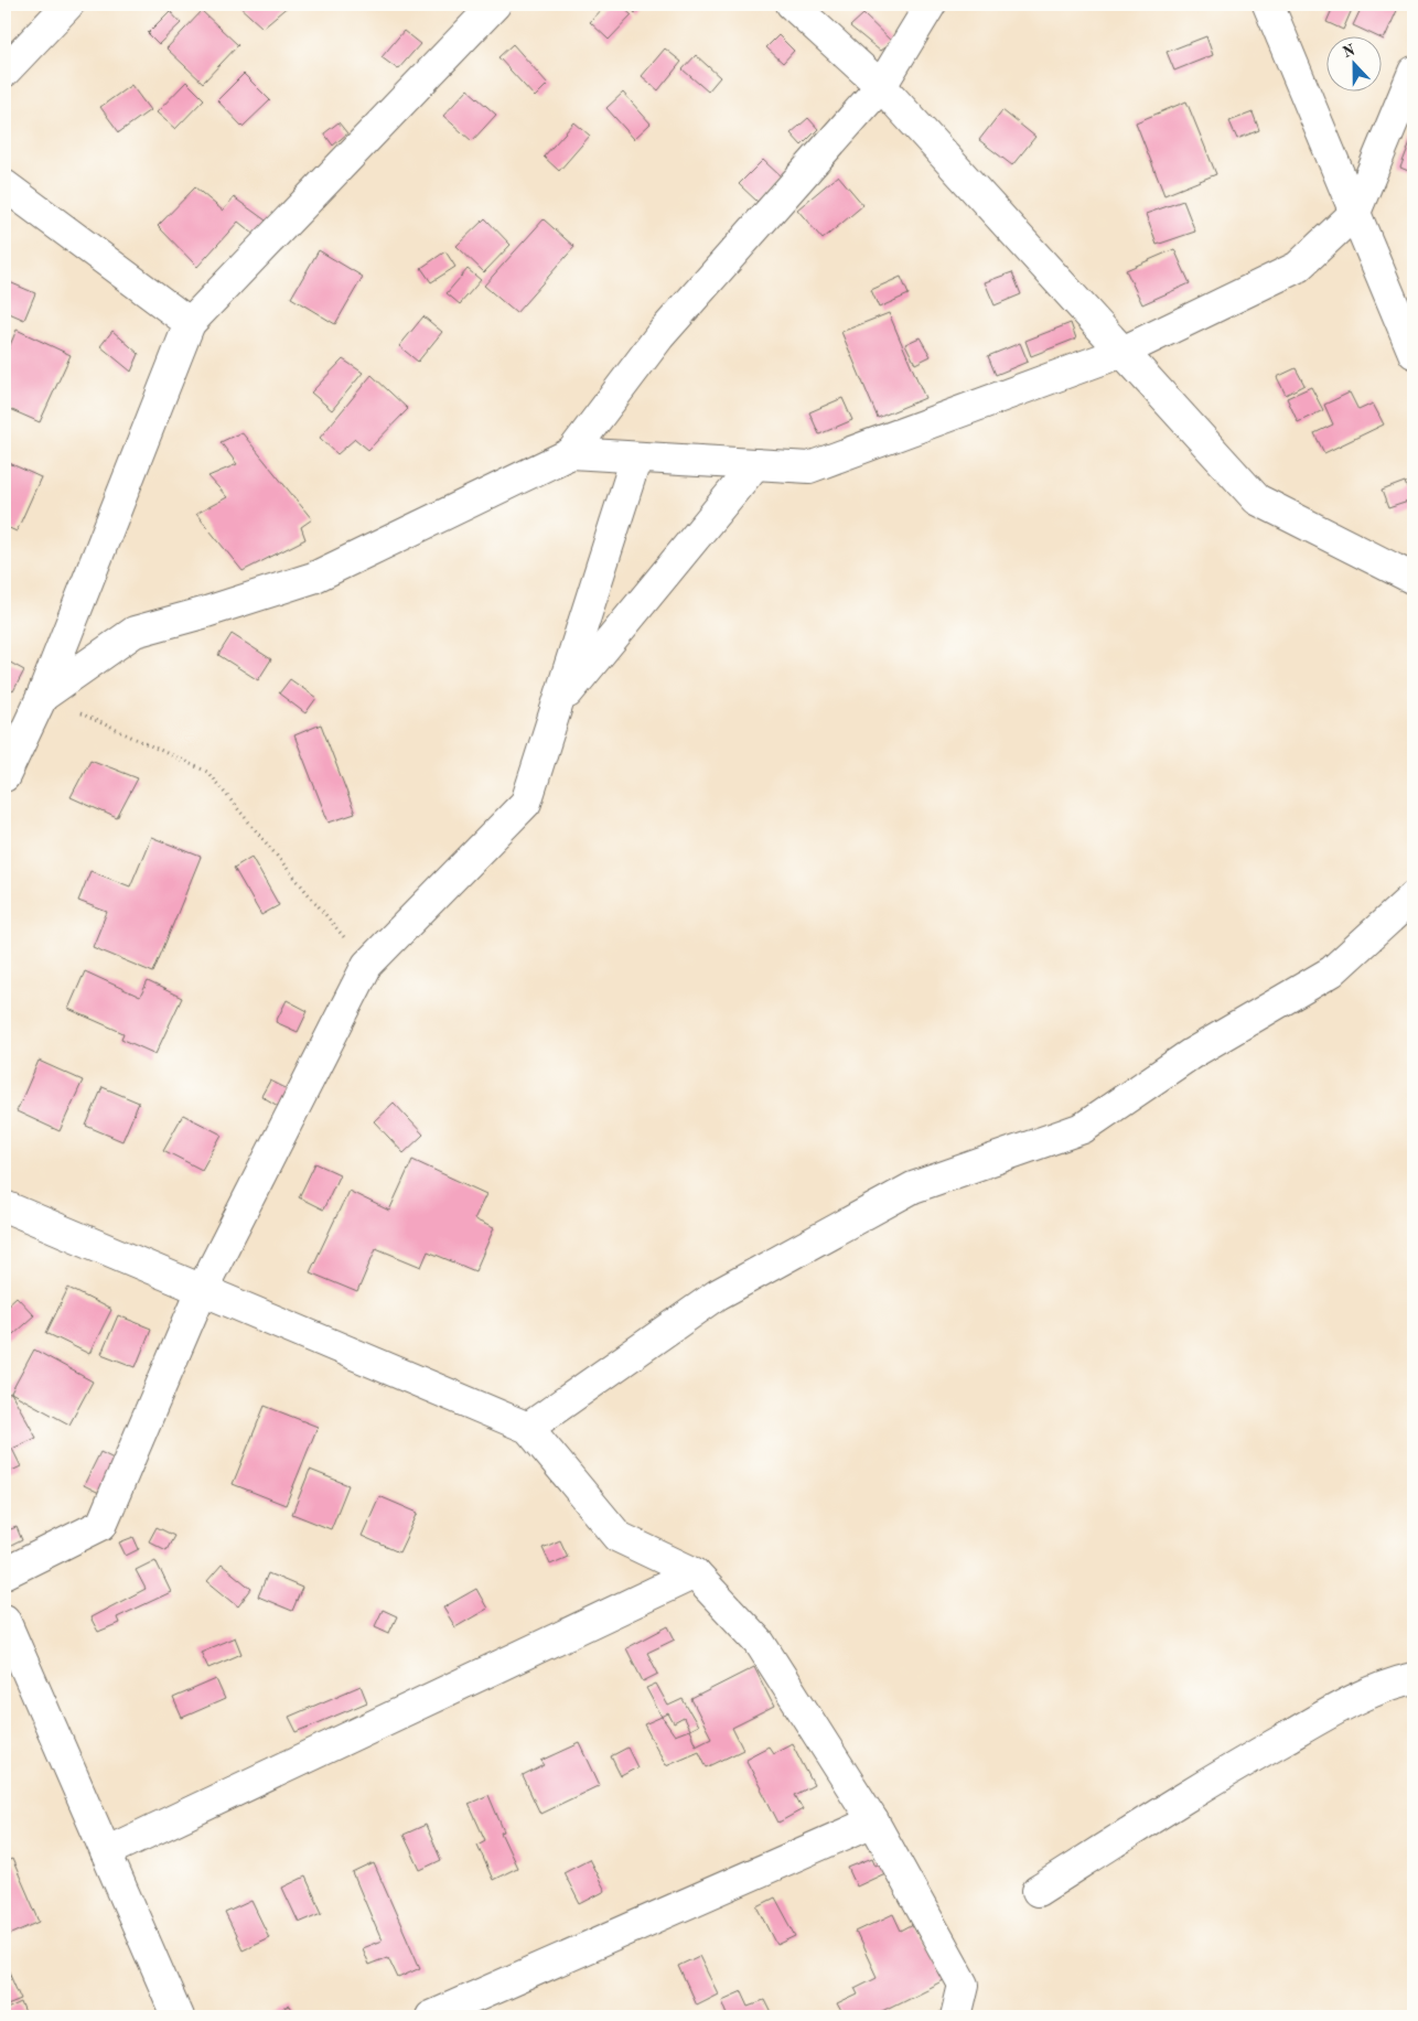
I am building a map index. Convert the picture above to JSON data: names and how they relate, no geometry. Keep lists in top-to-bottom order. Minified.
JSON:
{"north":"top"}
